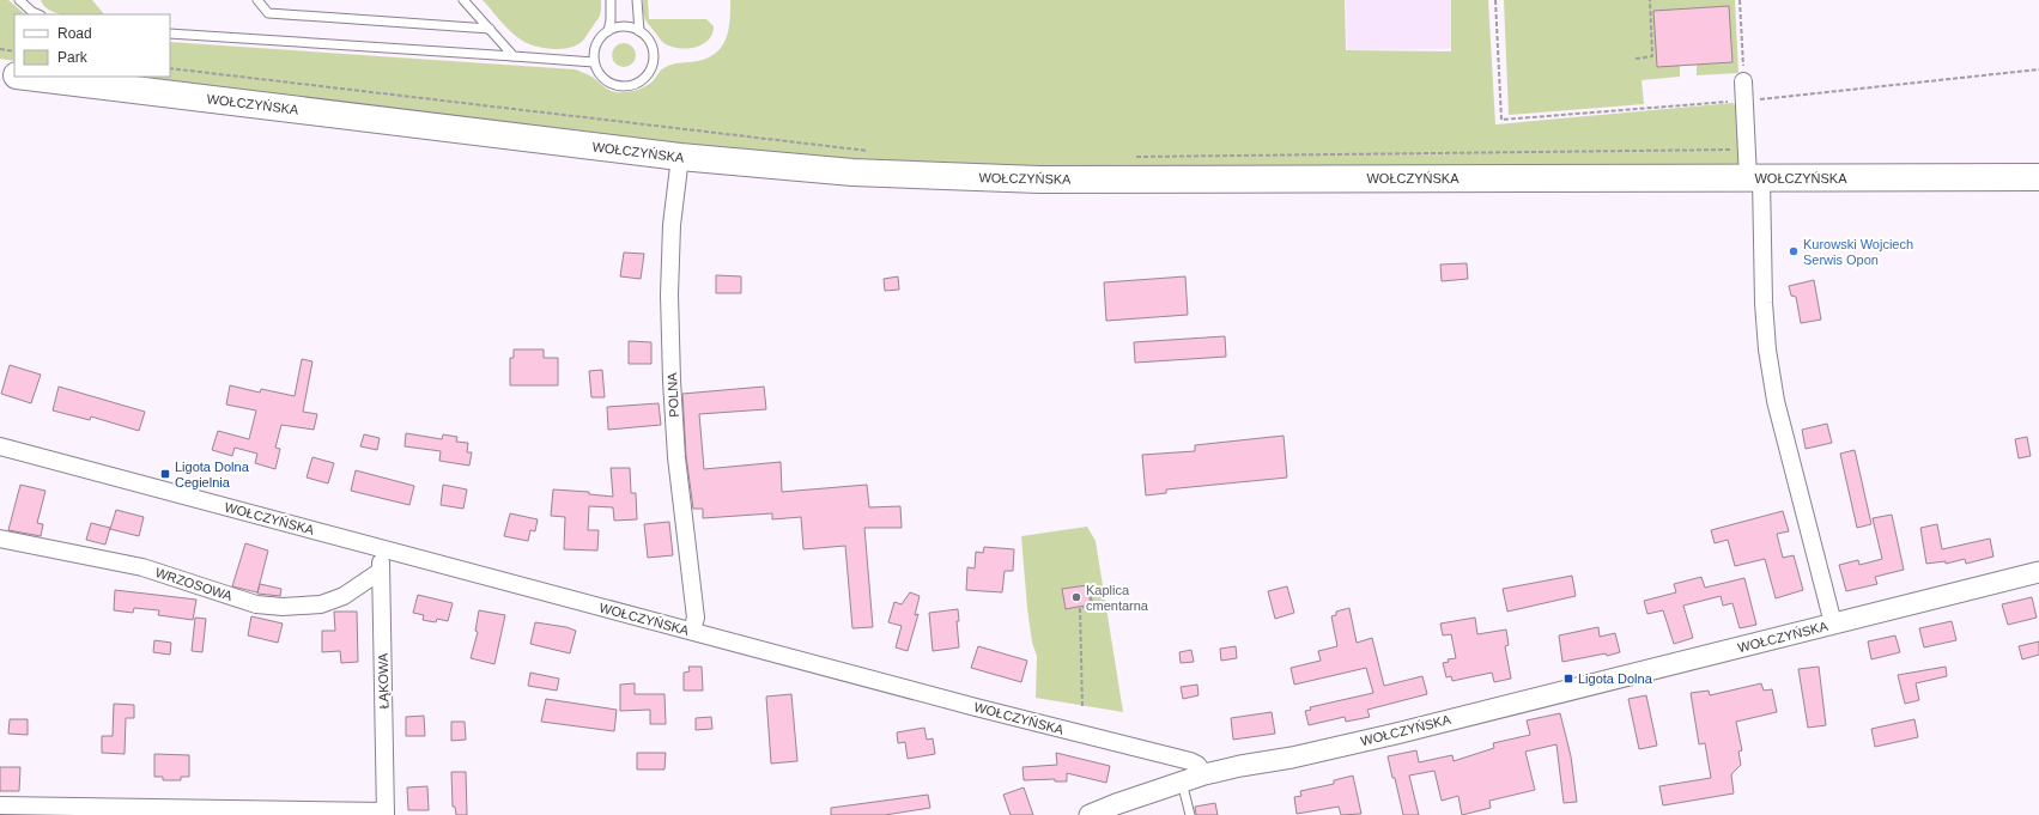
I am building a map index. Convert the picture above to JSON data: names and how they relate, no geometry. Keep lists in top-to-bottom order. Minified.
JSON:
{"streets":{"main road":["WOŁCZYŃSKA"],"street":["POLNA","WRZOSOWA","ŁĄKOWA"]},"crossings":[["WOŁCZYŃSKA","POLNA"],["WOŁCZYŃSKA","ŁĄKOWA"],["WRZOSOWA","ŁĄKOWA"]],"places":{"other":["Kurowski Wojciech Serwis Opon","Kaplica cmentarna"],"transit":["Ligota Dolna Cegielnia","Ligota Dolna"]},"legend":["Road","Park"]}
